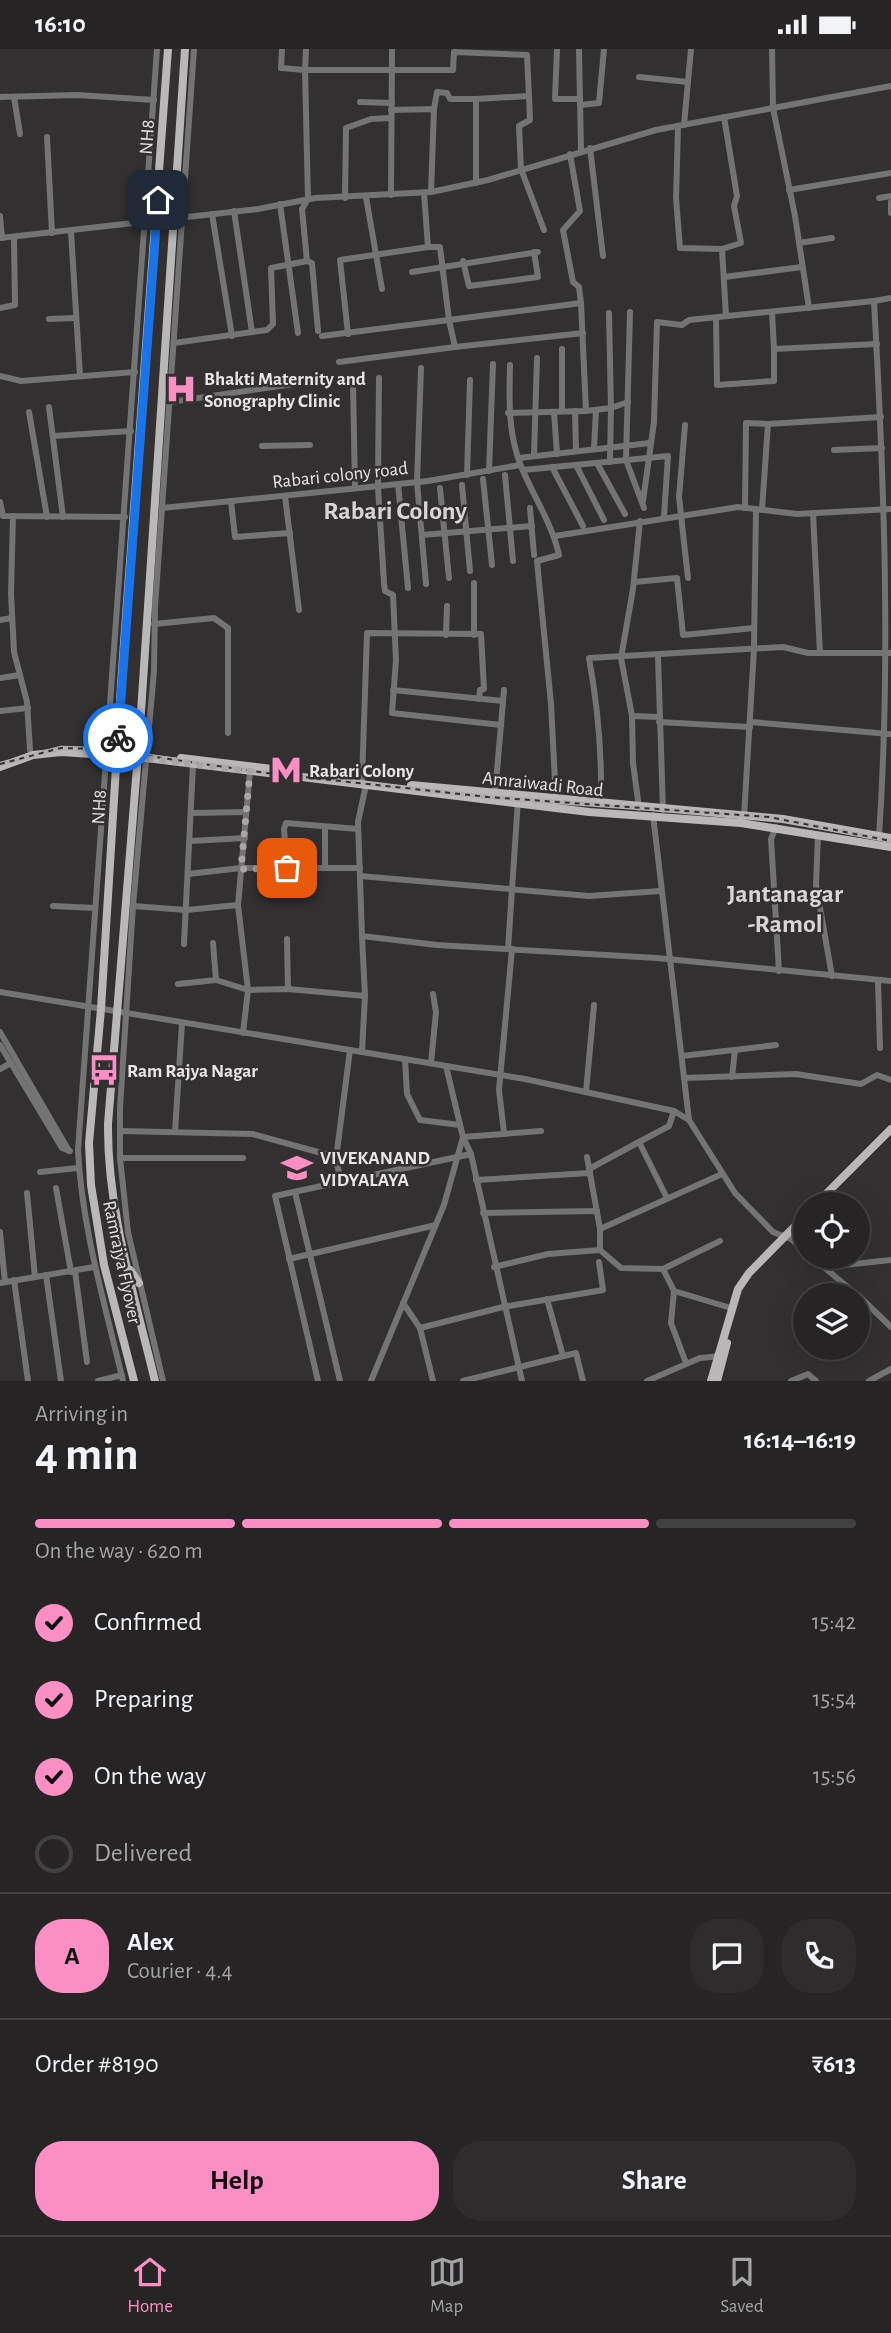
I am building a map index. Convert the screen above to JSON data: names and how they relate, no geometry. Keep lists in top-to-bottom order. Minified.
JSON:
{"streets":{"main road":["NH8","Amraiwadi Road","Ramrajya Flyover"],"street":["Rabari colony road"]},"crossings":[["NH8","Ramrajya Flyover"]],"districts":["Rabari Colony","Jantanagar -Ramol"],"places":{"hospital":["Bhakti Maternity and Sonography Clinic"],"metro station":["Rabari Colony"],"bus stop":["Ram Rajya Nagar"],"school or university":["VIVEKANAND VIDYALAYA"]},"page":{"status":"16:10","heading":["4 min","Arriving in","16:14–16:19"],"panel":["Alex","Courier · 4.4","Order #8190","₹613"],"bar":"On the way · 620 m","list":[["Confirmed","15:42"],["Preparing","15:54"],["On the way","15:56"],"Delivered"],"round":"A","buttons":["Help","Share"],"tabs":["Home","Map","Saved"]}}
